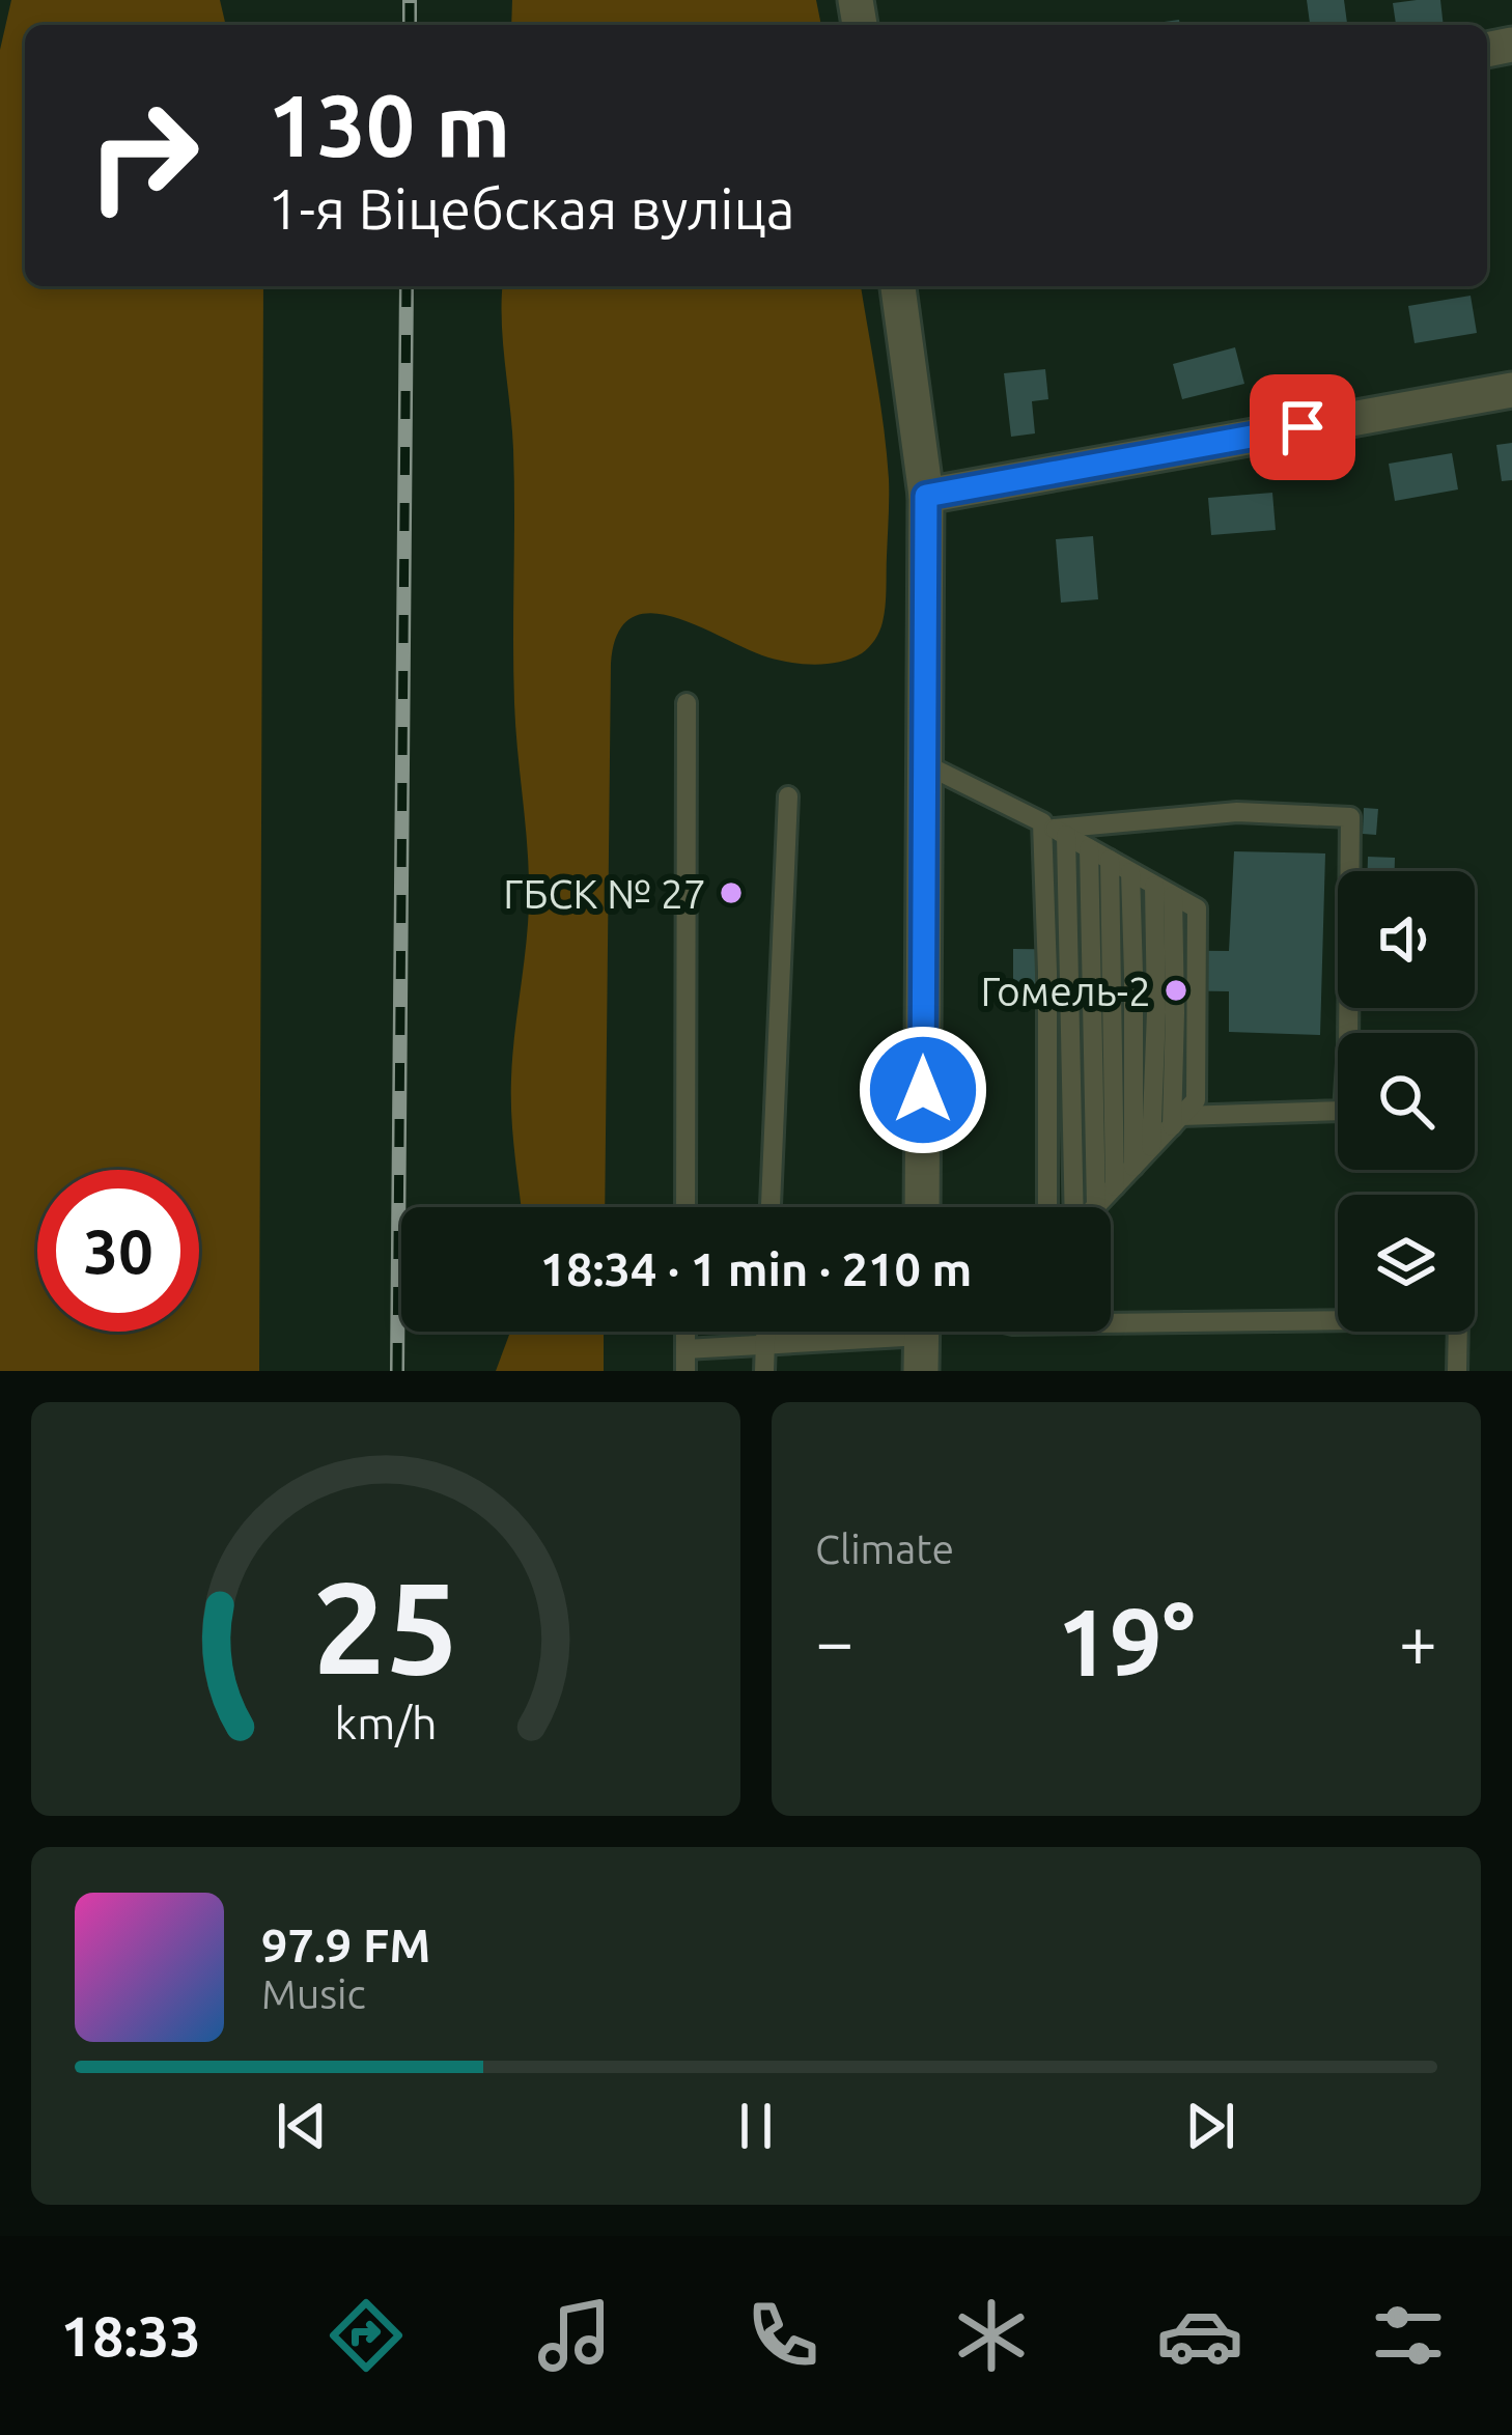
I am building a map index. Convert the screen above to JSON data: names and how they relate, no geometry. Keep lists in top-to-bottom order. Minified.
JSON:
{"places":["ГБСК № 27","Гомель-2"],"page":{"turn":["130 m","1-я Віцебская вуліца"],"limit":"30","trip":"18:34 · 1 min · 210 m","tile":"Climate","heat":["−","19°","+"],"song":["97.9 FM","Music"],"tabs":"18:33","gauge":["25","km/h"]}}
